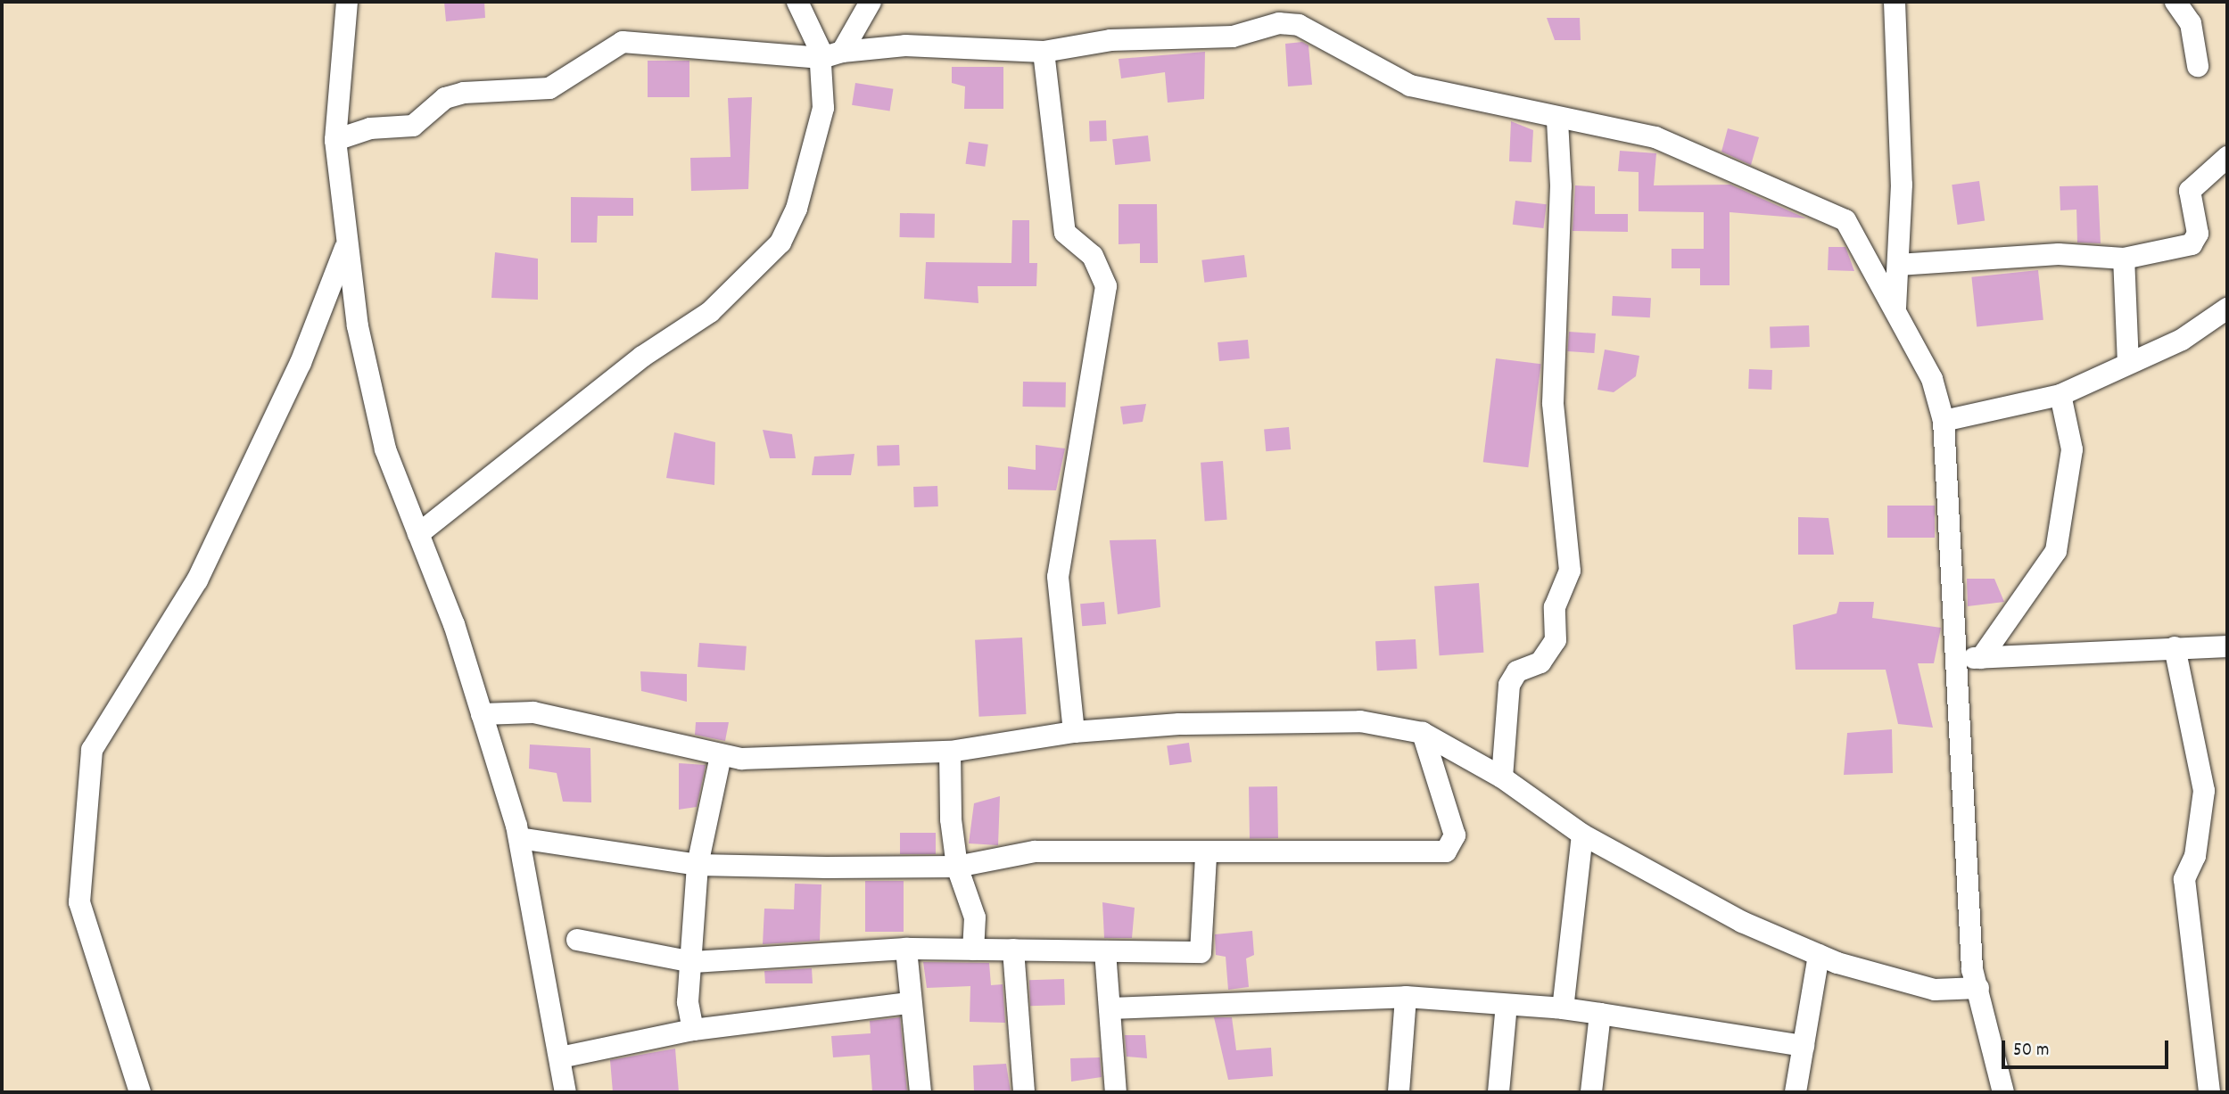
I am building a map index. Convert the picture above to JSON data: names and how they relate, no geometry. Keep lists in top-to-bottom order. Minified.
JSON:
{"scale_bar":"50 m"}
